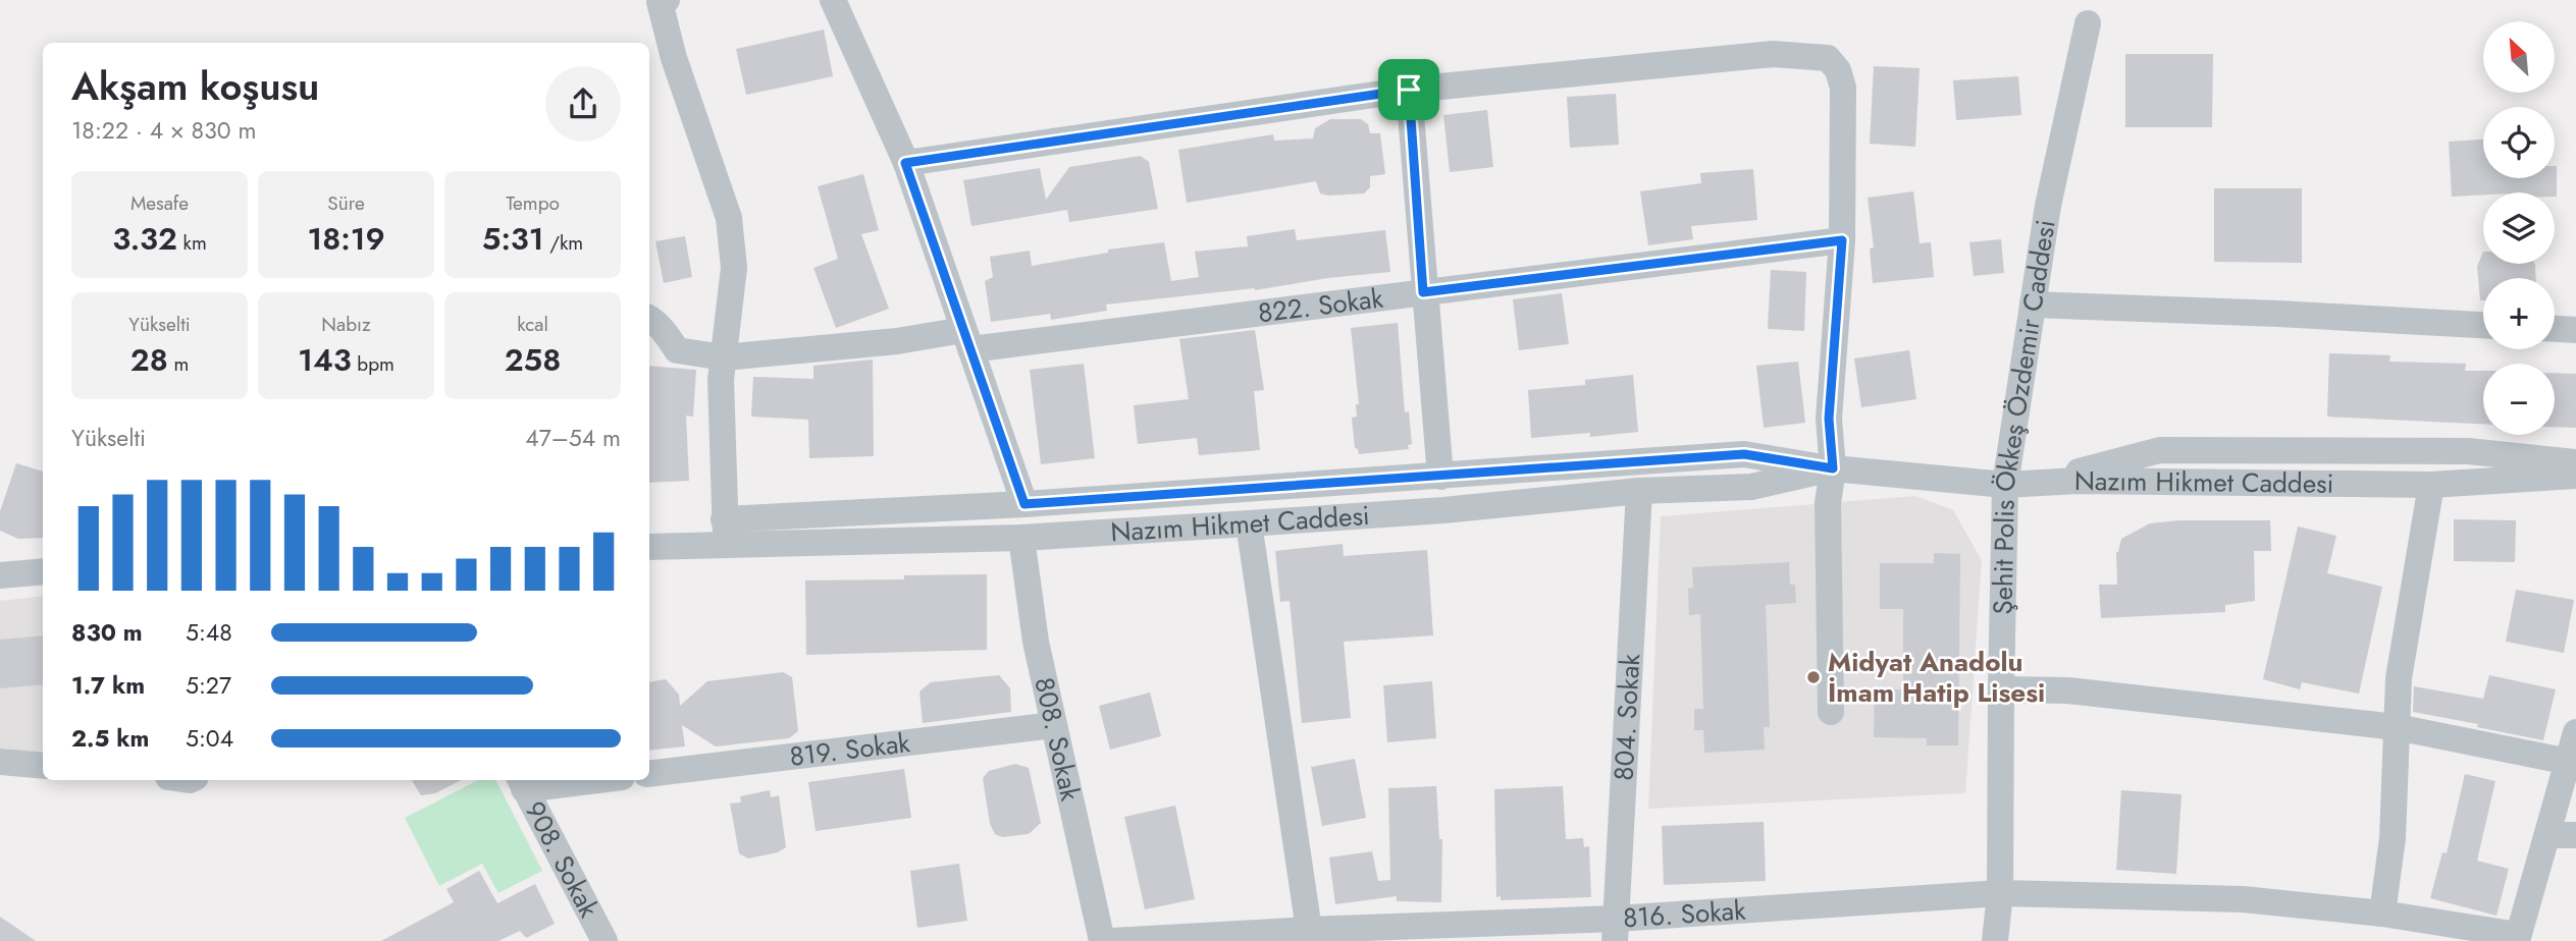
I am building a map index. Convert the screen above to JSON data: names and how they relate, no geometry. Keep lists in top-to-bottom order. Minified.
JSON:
{"streets":{"street":["822. Sokak","Şehit Polis Ökkeş Özdemir Caddesi","Nazım Hikmet Caddesi","804. Sokak","808. Sokak","819. Sokak","908. Sokak","816. Sokak"]},"crossings":[["Şehit Polis Ökkeş Özdemir Caddesi","Nazım Hikmet Caddesi"],["Şehit Polis Ökkeş Özdemir Caddesi","816. Sokak"],["Nazım Hikmet Caddesi","804. Sokak"],["Nazım Hikmet Caddesi","808. Sokak"],["804. Sokak","816. Sokak"],["808. Sokak","819. Sokak"]],"places":["Midyat Anadolu İmam Hatip Lisesi"],"north":"top left","page":{"map_buttons":["+","−"],"heading":["Akşam koşusu","18:22 · 4 × 830 m"],"stats":[["Mesafe","3.32 km"],["Süre","18:19"],["Tempo","5:31 /km"],["Yükselti","28 m"],["Nabız","143 bpm"],["kcal","258"]],"chart":["Yükselti","47–54 m"],"list":[{"name":"830 m","note":"5:48"},{"name":"1.7 km","note":"5:27"},{"name":"2.5 km","note":"5:04"}]}}
